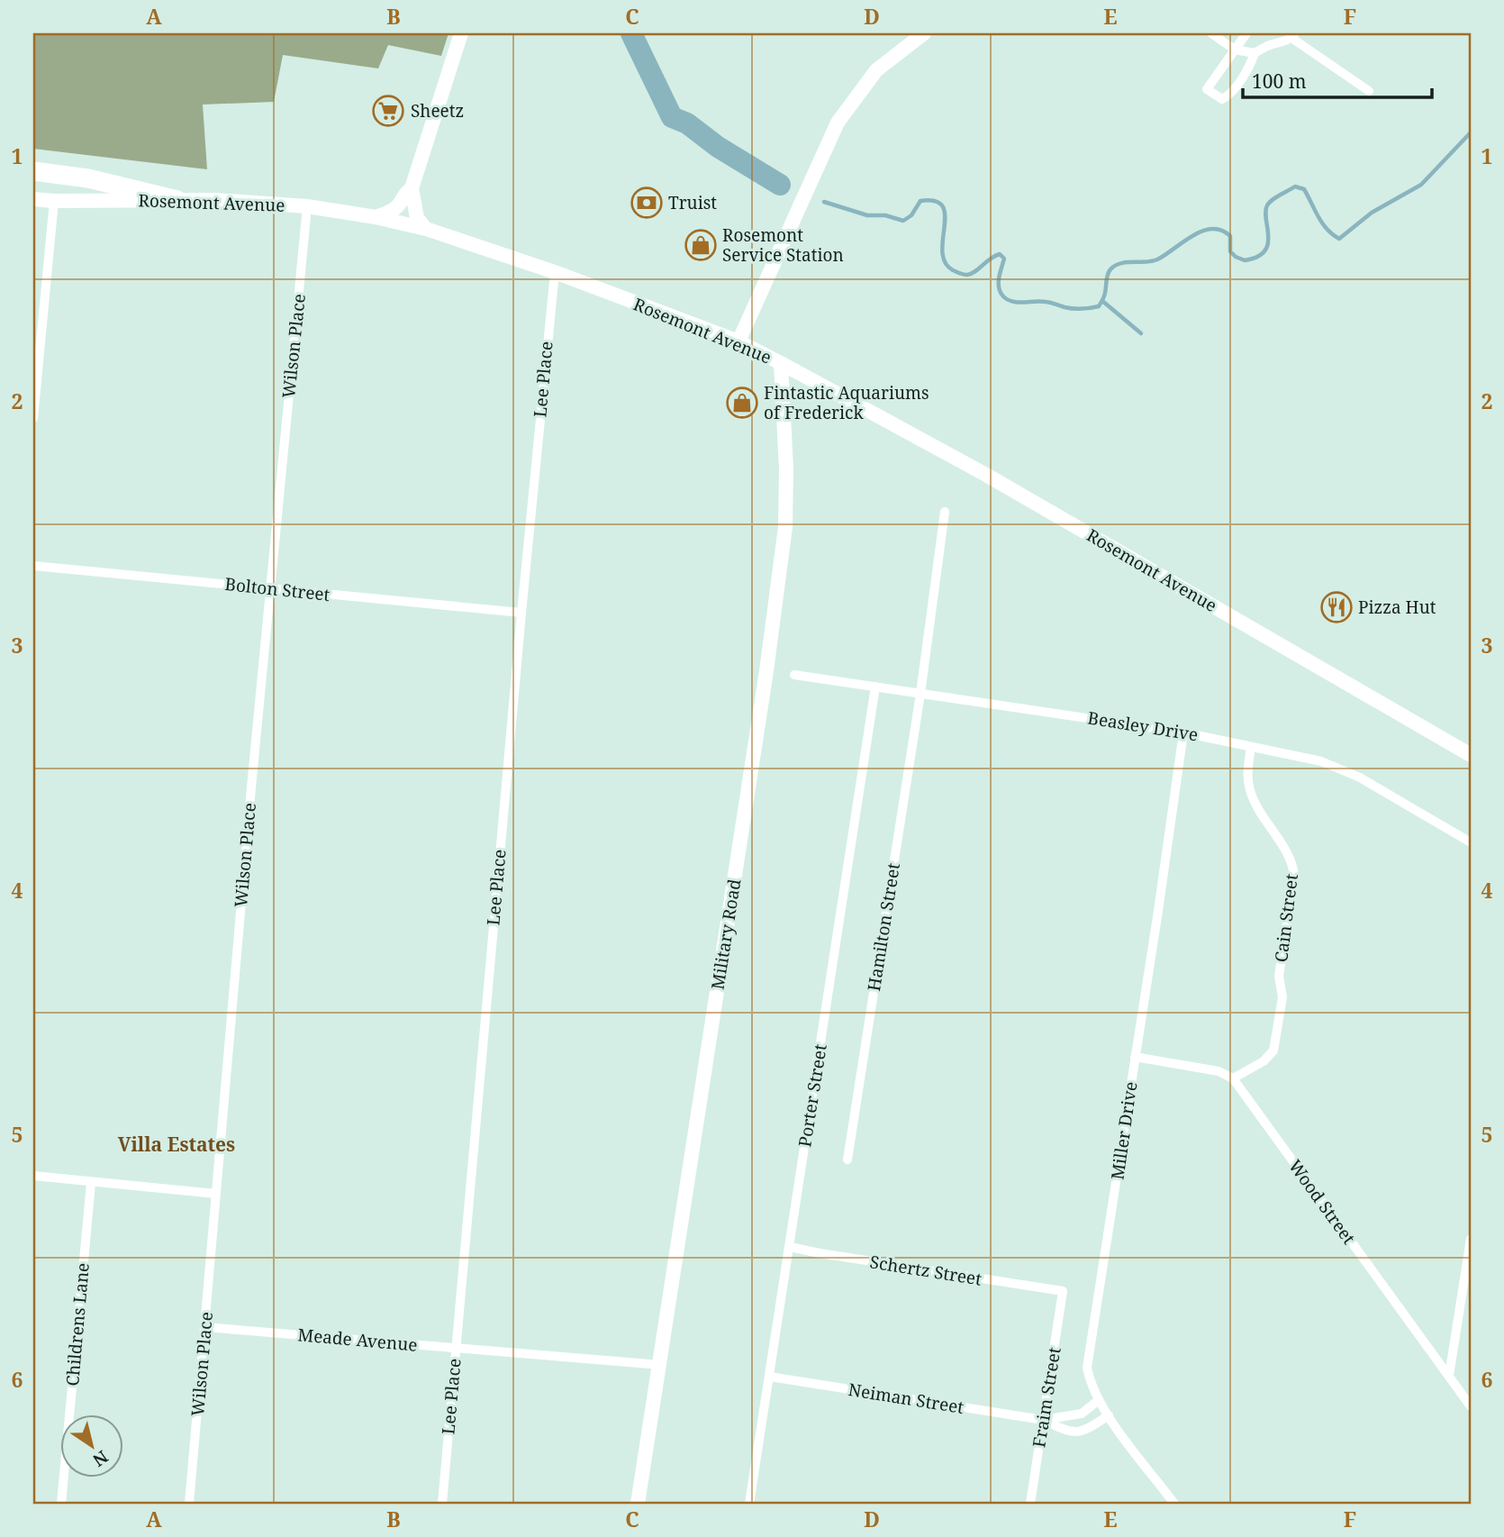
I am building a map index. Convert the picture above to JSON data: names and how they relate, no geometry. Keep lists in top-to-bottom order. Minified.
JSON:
{"streets":{"main road":["Rosemont Avenue","Military Road"],"street":["Wilson Place","Lee Place","Bolton Street","Beasley Drive","Cain Street","Hamilton Street","Porter Street","Miller Drive","Wood Street","Schertz Street","Childrens Lane","Meade Avenue","Fraim Street","Neiman Street"]},"crossings":[["Rosemont Avenue","Wilson Place"],["Rosemont Avenue","Lee Place"],["Rosemont Avenue","Military Road"],["Wilson Place","Bolton Street"],["Wilson Place","Meade Avenue"],["Lee Place","Bolton Street"],["Lee Place","Meade Avenue"],["Beasley Drive","Cain Street"],["Beasley Drive","Hamilton Street"],["Beasley Drive","Porter Street"],["Beasley Drive","Miller Drive"],["Cain Street","Wood Street"],["Military Road","Meade Avenue"],["Porter Street","Schertz Street"],["Porter Street","Neiman Street"],["Miller Drive","Neiman Street"],["Schertz Street","Fraim Street"],["Fraim Street","Neiman Street"]],"districts":["Villa Estates"],"places":{"supermarket":["Sheetz"],"bank":["Truist"],"shop":["Rosemont Service Station","Fintastic Aquariums of Frederick"],"restaurant":["Pizza Hut"]},"scale_bar":"100 m","north":"bottom right","grid":{"columns":["A","B","C","D","E","F"],"rows":["1","2","3","4","5","6"]}}
